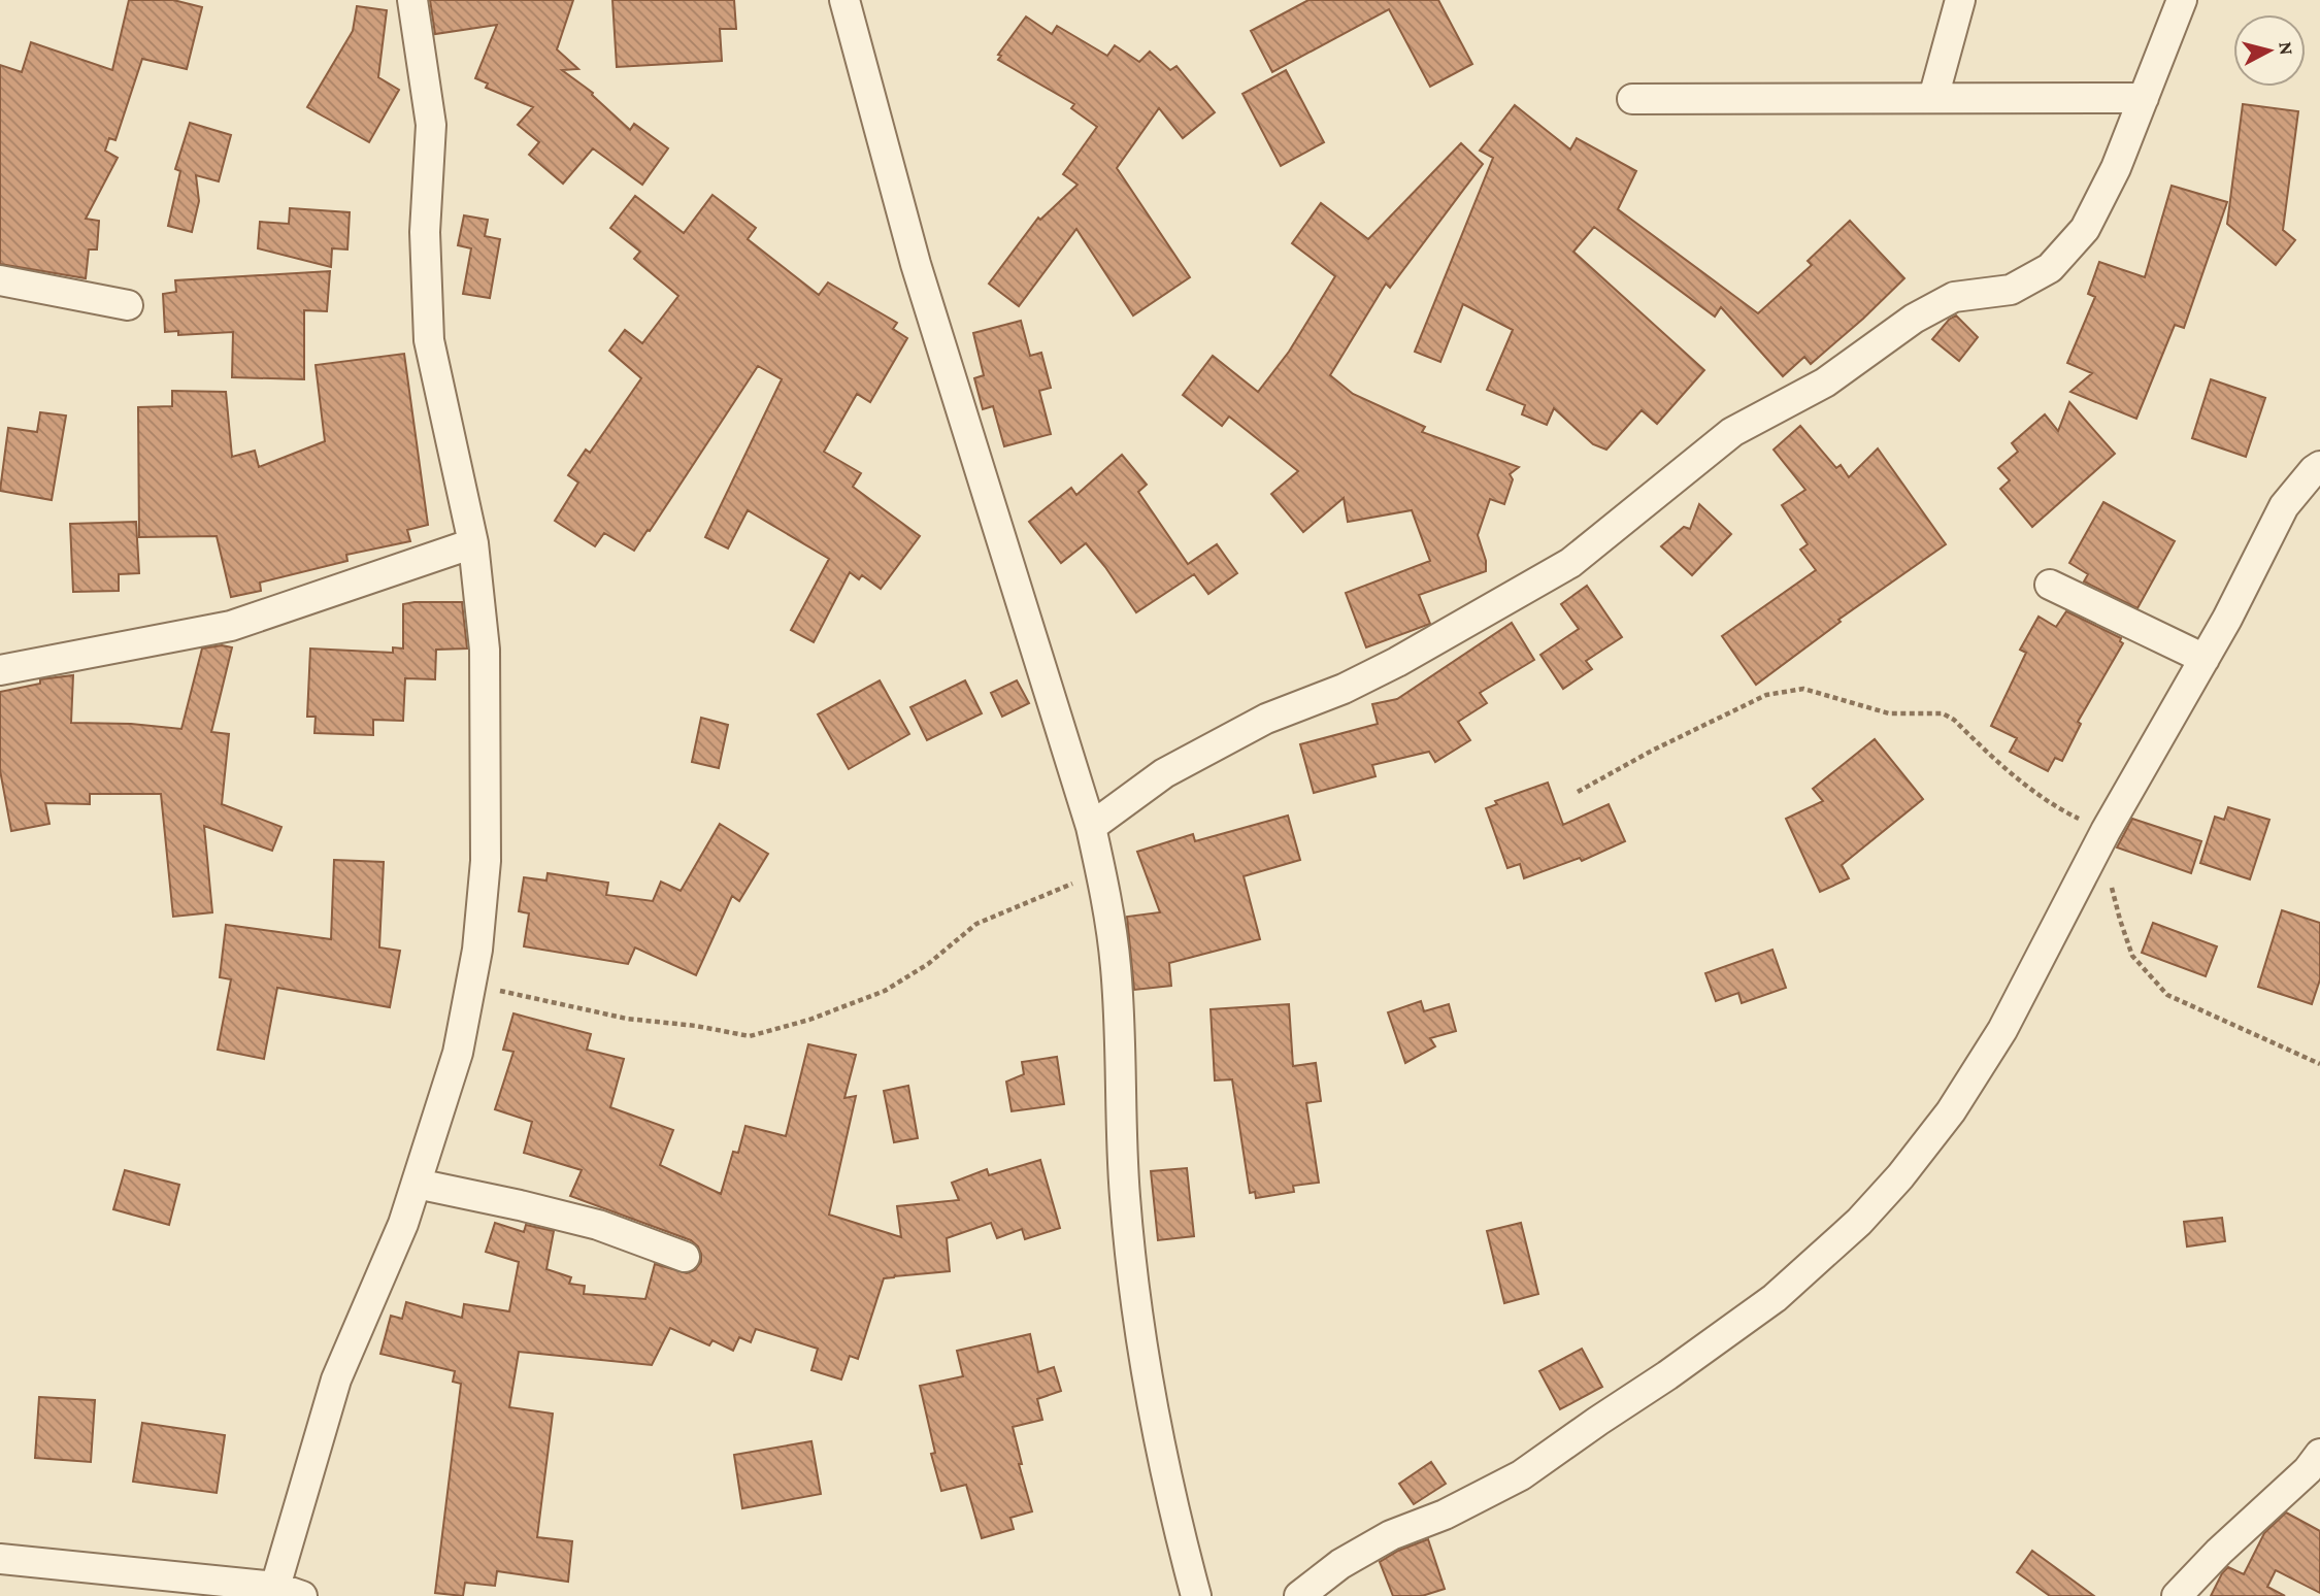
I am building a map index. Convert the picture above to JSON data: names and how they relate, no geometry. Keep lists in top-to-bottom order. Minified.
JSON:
{"north":"right"}
